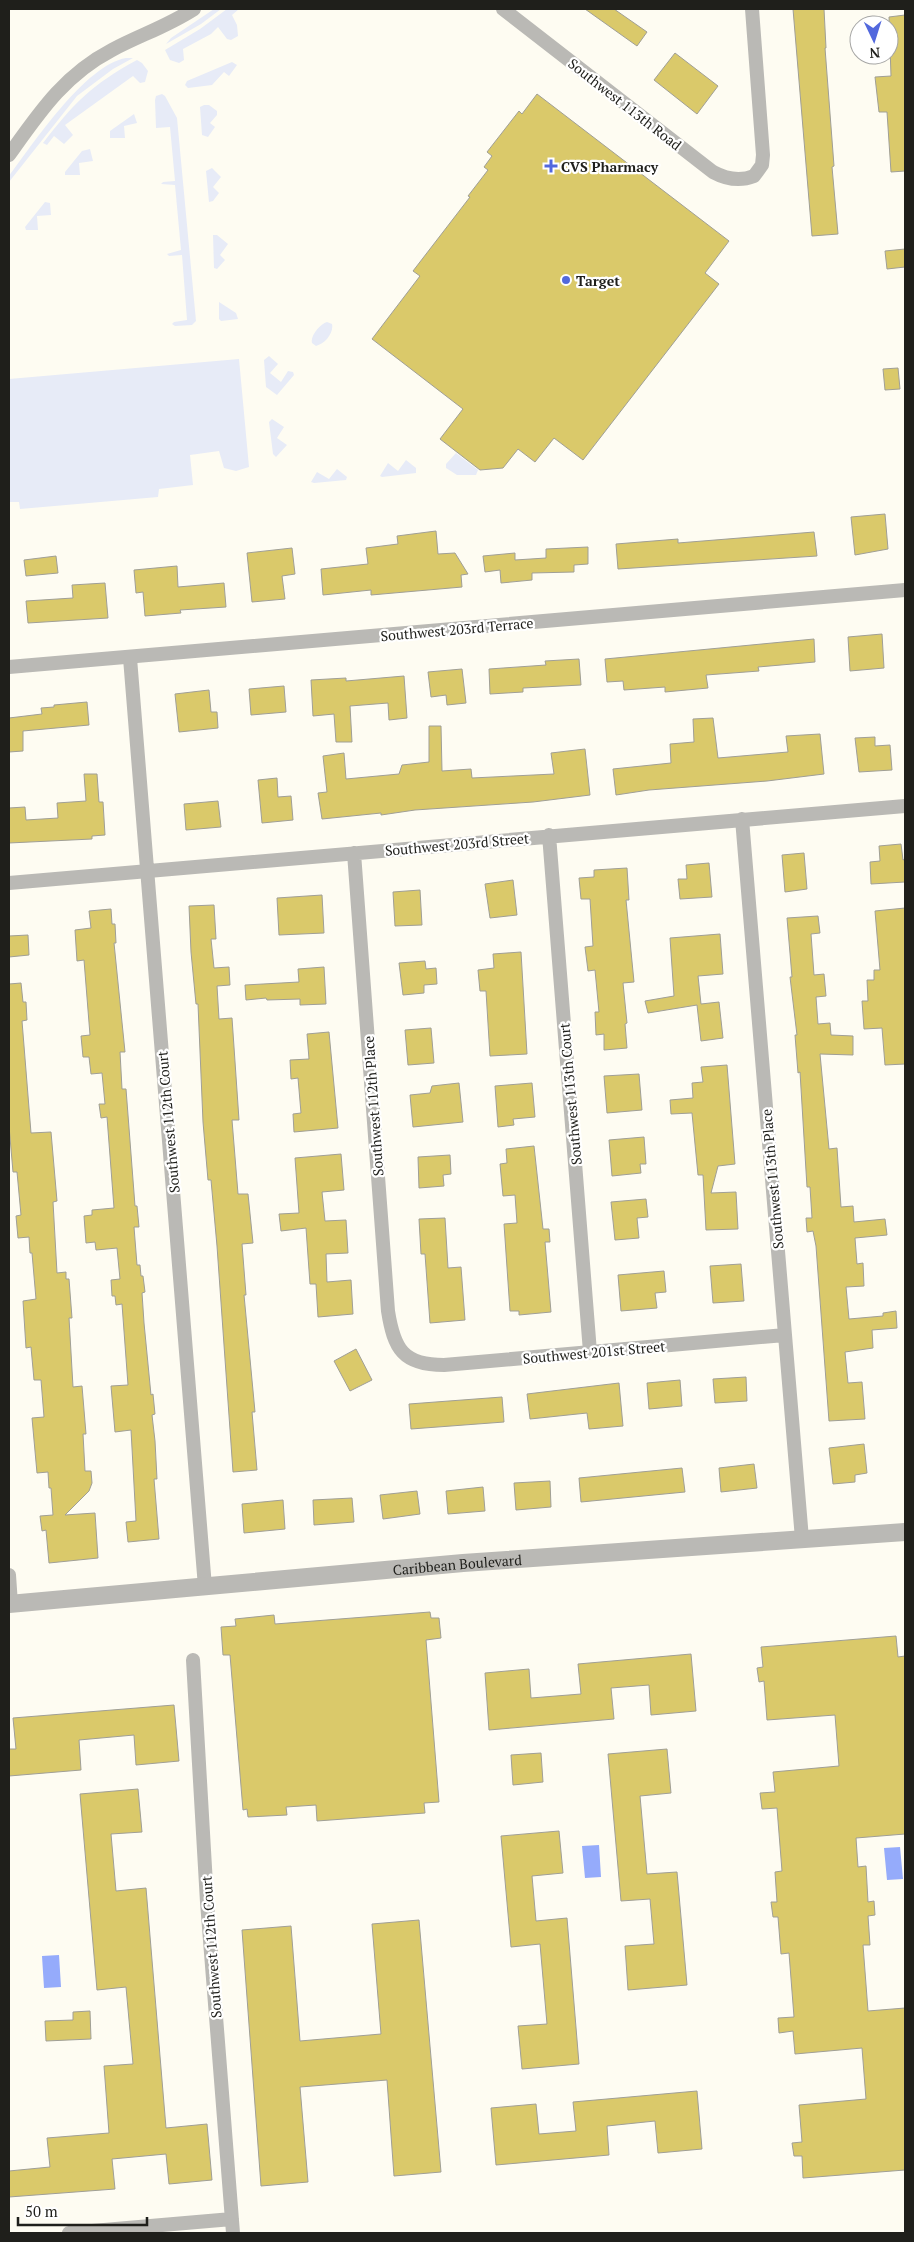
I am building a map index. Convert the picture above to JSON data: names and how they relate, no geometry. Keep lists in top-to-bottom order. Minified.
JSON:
{"streets":{"street":["Southwest 113th Road","Southwest 203rd Terrace","Southwest 203rd Street","Southwest 113th Court","Southwest 112th Place","Southwest 112th Court","Southwest 113th Place","Southwest 201st Street","Caribbean Boulevard"]},"crossings":[["Southwest 203rd Terrace","Southwest 112th Court"],["Southwest 203rd Street","Southwest 113th Court"],["Southwest 203rd Street","Southwest 112th Place"],["Southwest 203rd Street","Southwest 112th Court"],["Southwest 203rd Street","Southwest 113th Place"],["Southwest 113th Court","Southwest 201st Street"],["Southwest 112th Place","Southwest 201st Street"],["Southwest 112th Court","Caribbean Boulevard"],["Southwest 113th Place","Southwest 201st Street"],["Southwest 113th Place","Caribbean Boulevard"]],"places":{"health":["CVS Pharmacy"],"other":["Target"]},"scale_bar":"50 m","north":"bottom"}
